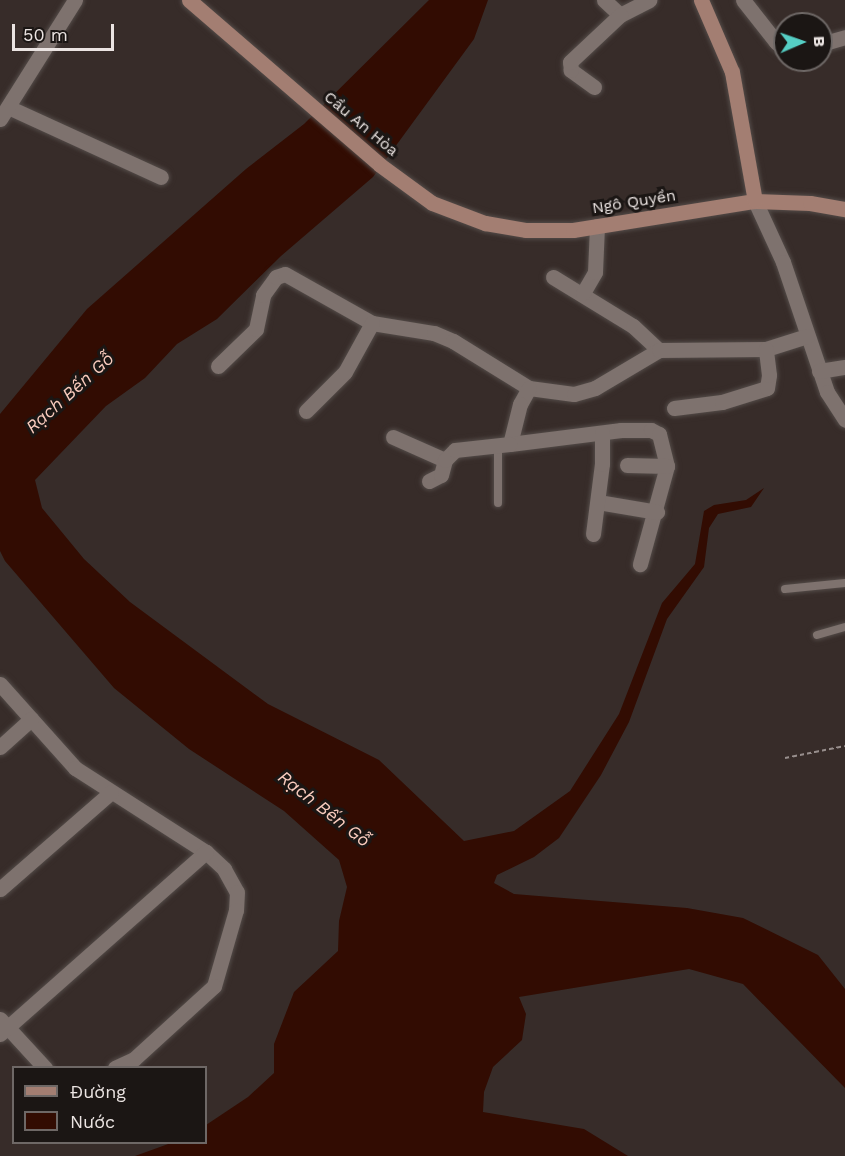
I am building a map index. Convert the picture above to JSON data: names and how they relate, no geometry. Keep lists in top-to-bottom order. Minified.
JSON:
{"streets":{"street":["Cầu An Hòa","Ngô Quyền"]},"crossings":[["Cầu An Hòa","Ngô Quyền"]],"water":["Rạch Bến Gỗ"],"legend":["Đường","Nước"],"scale_bar":"50 m","north":"right"}
